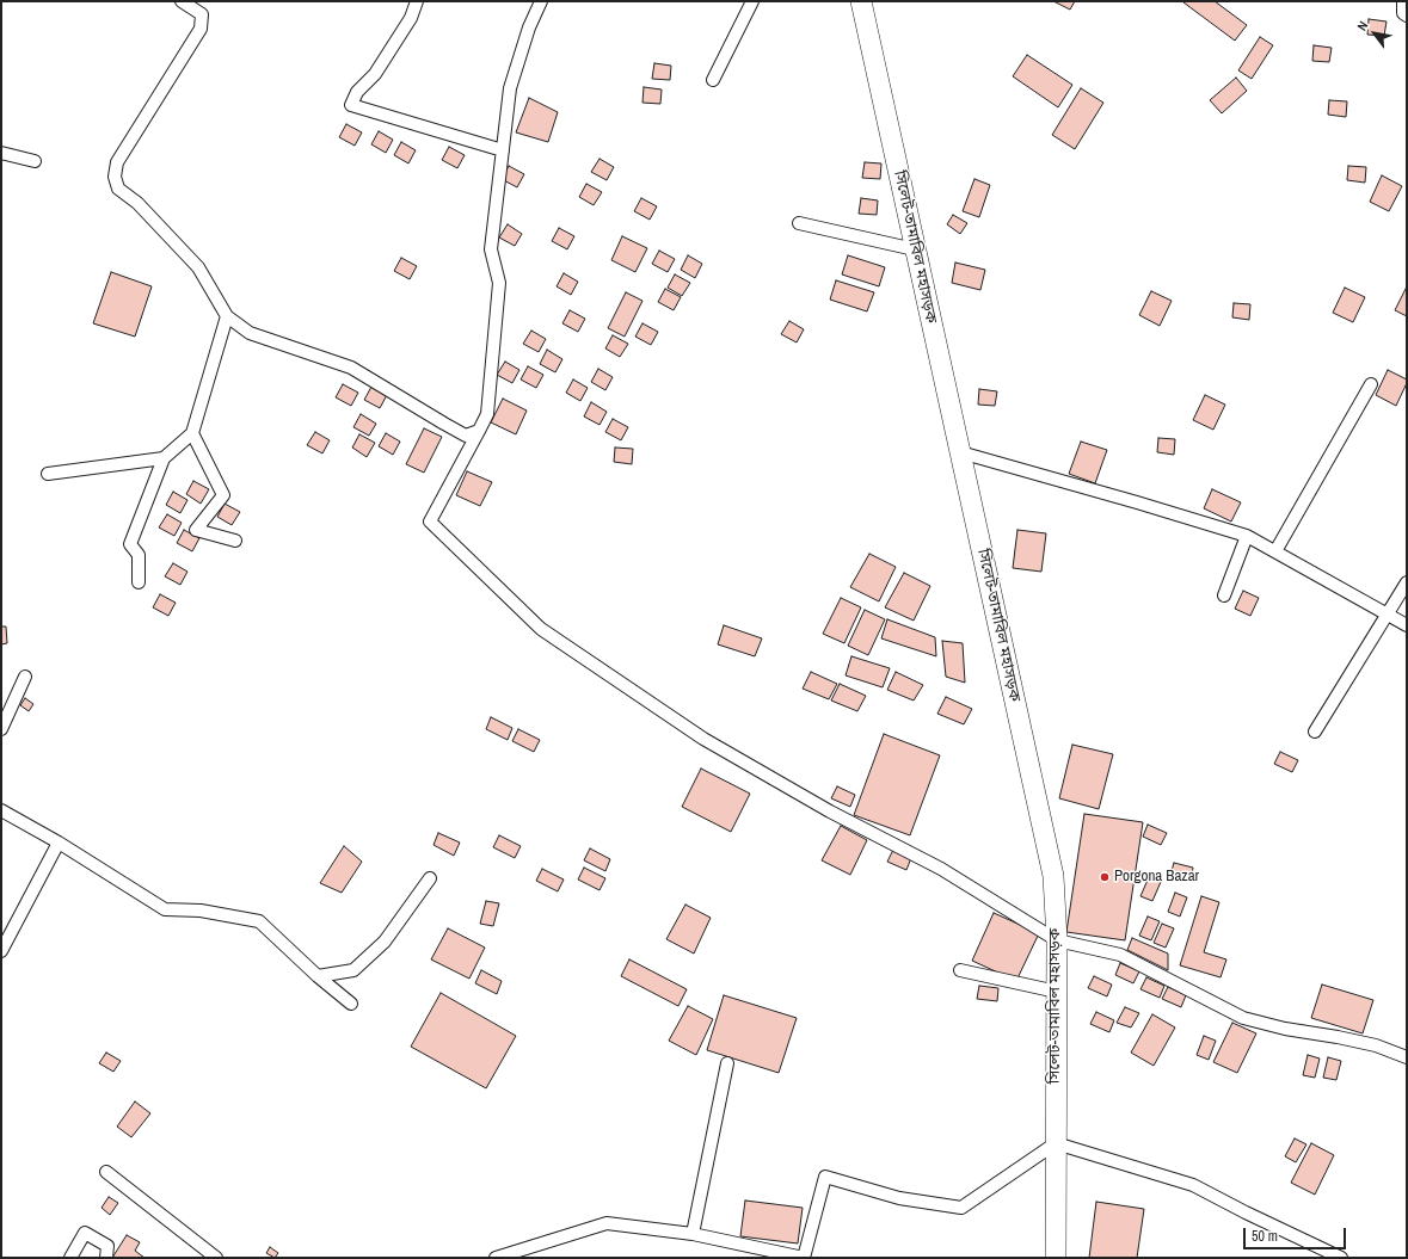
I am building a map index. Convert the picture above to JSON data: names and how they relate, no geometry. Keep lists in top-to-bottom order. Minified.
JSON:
{"streets":{"highway":["সিলেট-তামাবিল মহাসড়ক"]},"places":["Porgona Bazar"],"scale_bar":"50 m","north":"top left"}
